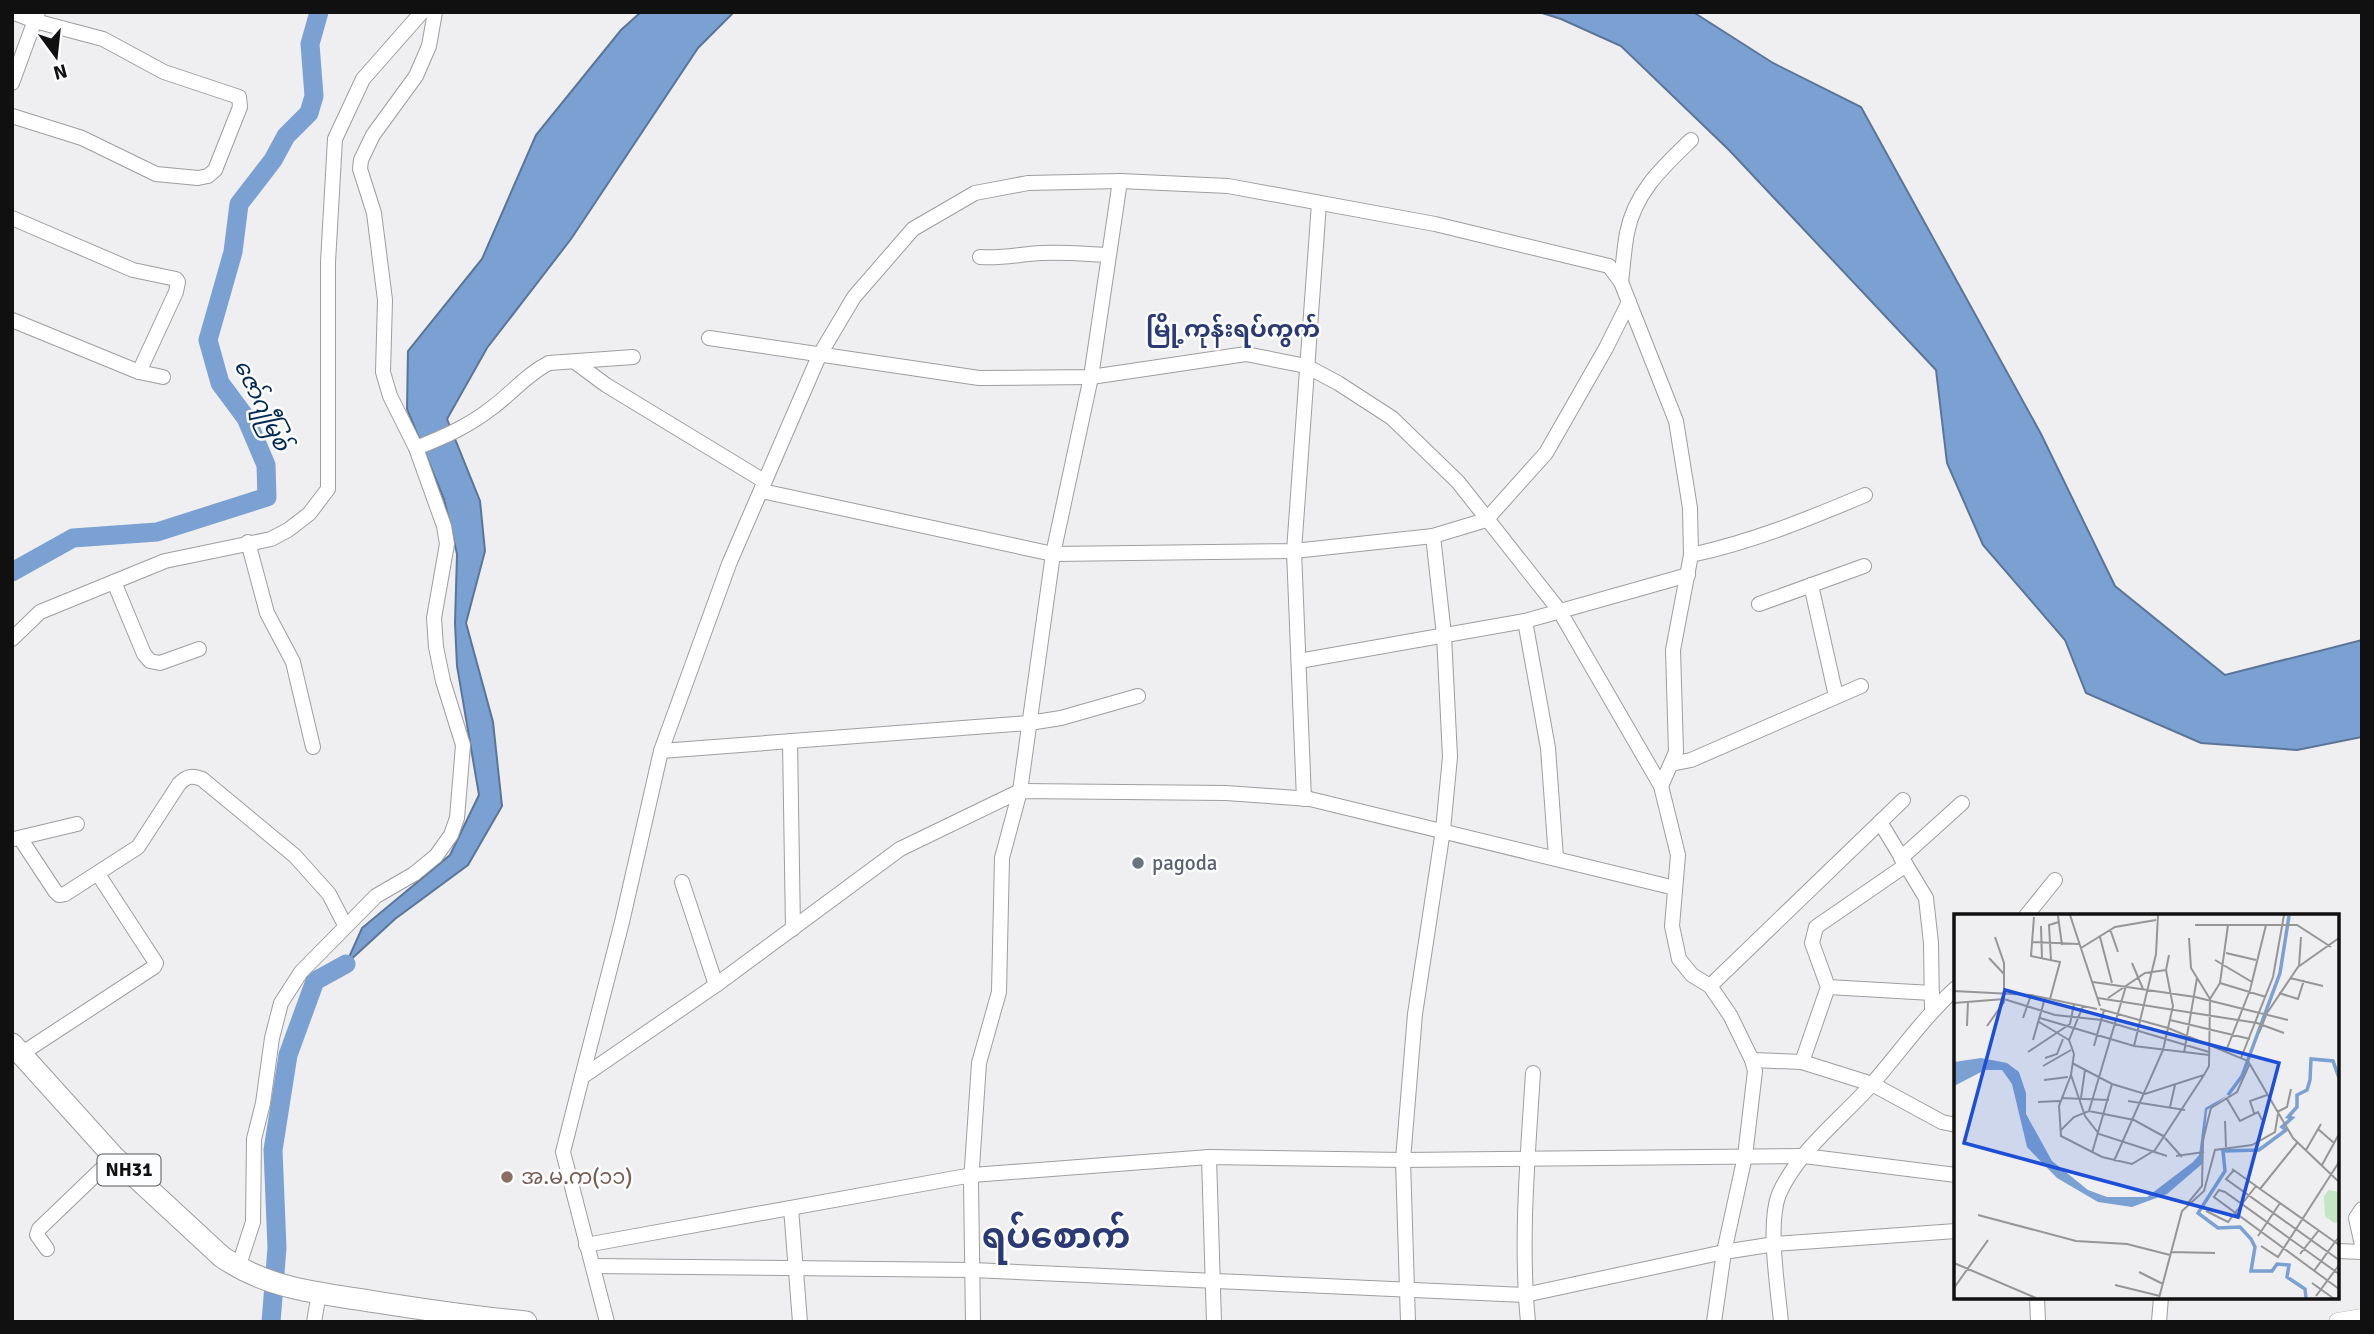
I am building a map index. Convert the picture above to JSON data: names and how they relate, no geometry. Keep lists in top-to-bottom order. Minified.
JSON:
{"streets":{"highway":["NH31"]},"districts":["မြို့ကုန်းရပ်ကွက်","ရပ်စောက်"],"water":["ဇော်ဂျီမြစ်"],"places":["pagoda","အ.မ.က(၁၁)"],"north":"bottom"}
